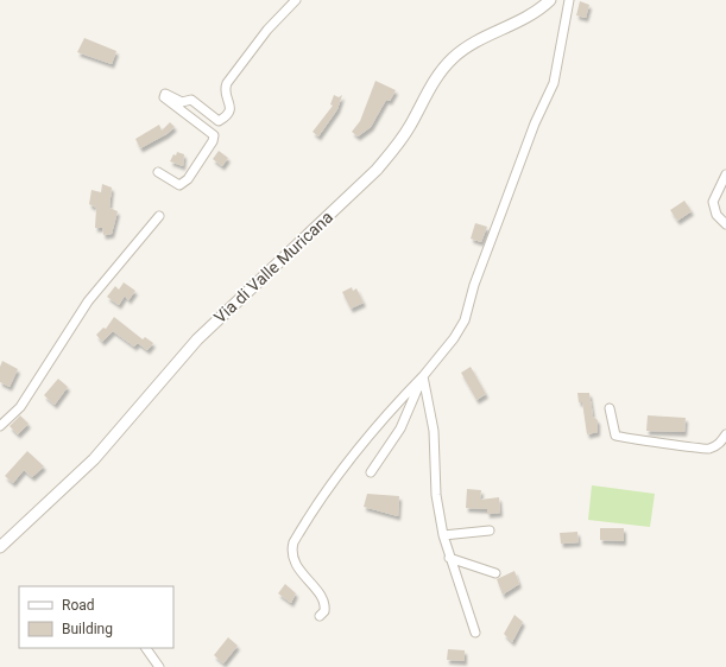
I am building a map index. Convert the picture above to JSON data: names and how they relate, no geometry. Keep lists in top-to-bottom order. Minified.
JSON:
{"streets":{"street":["Via di Valle Muricana"]},"legend":["Road","Building"]}
